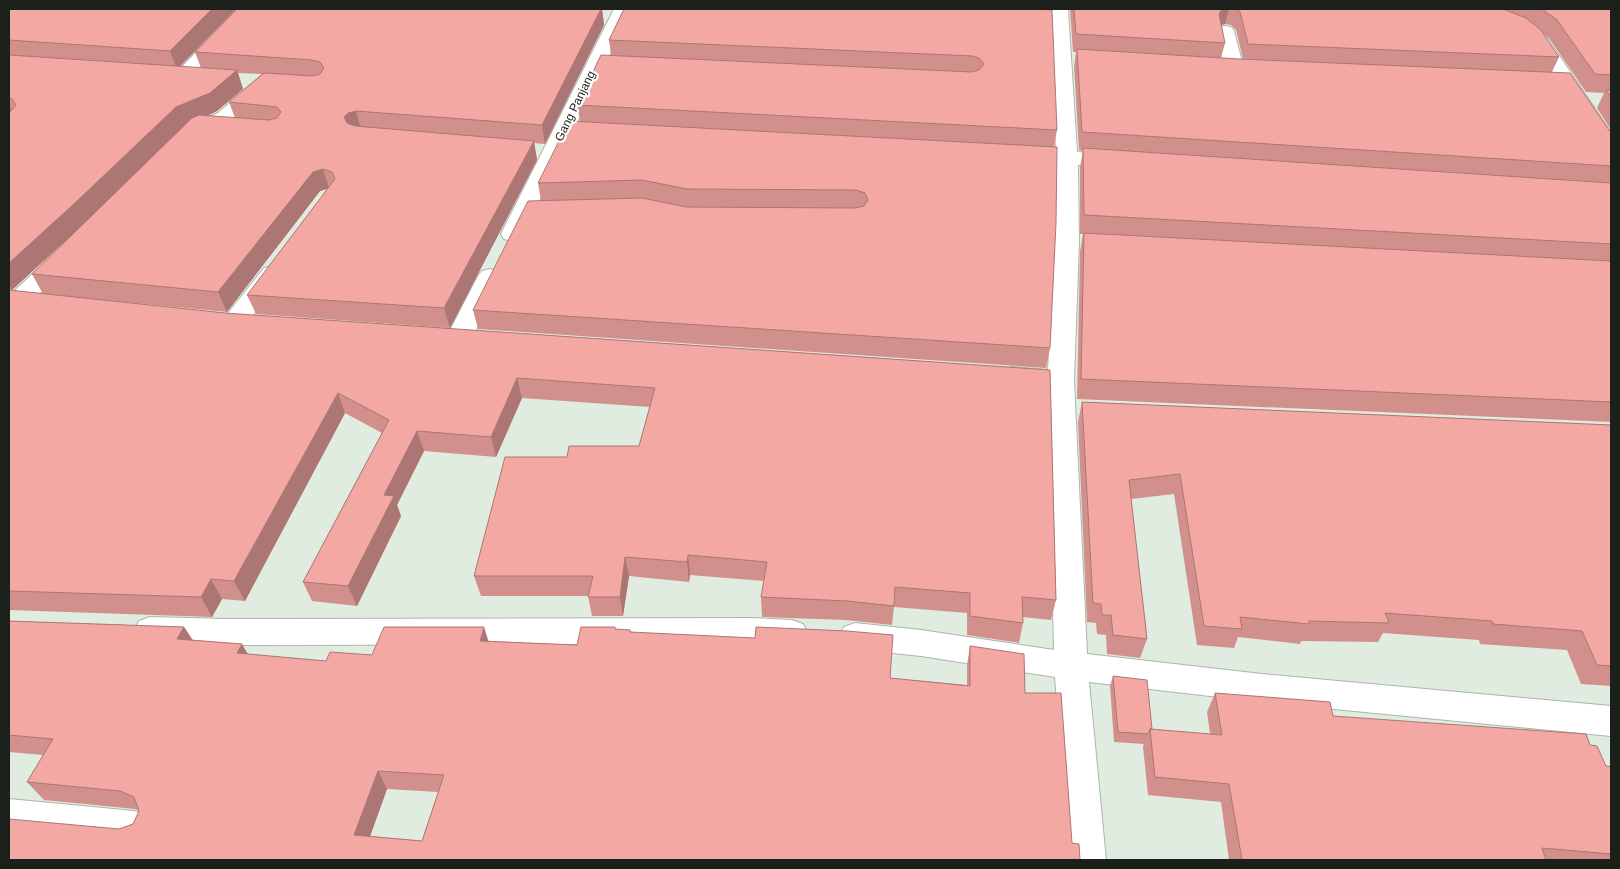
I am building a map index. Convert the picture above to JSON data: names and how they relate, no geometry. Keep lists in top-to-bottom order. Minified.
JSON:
{"streets":{"street":["Gang Panjang"]}}
